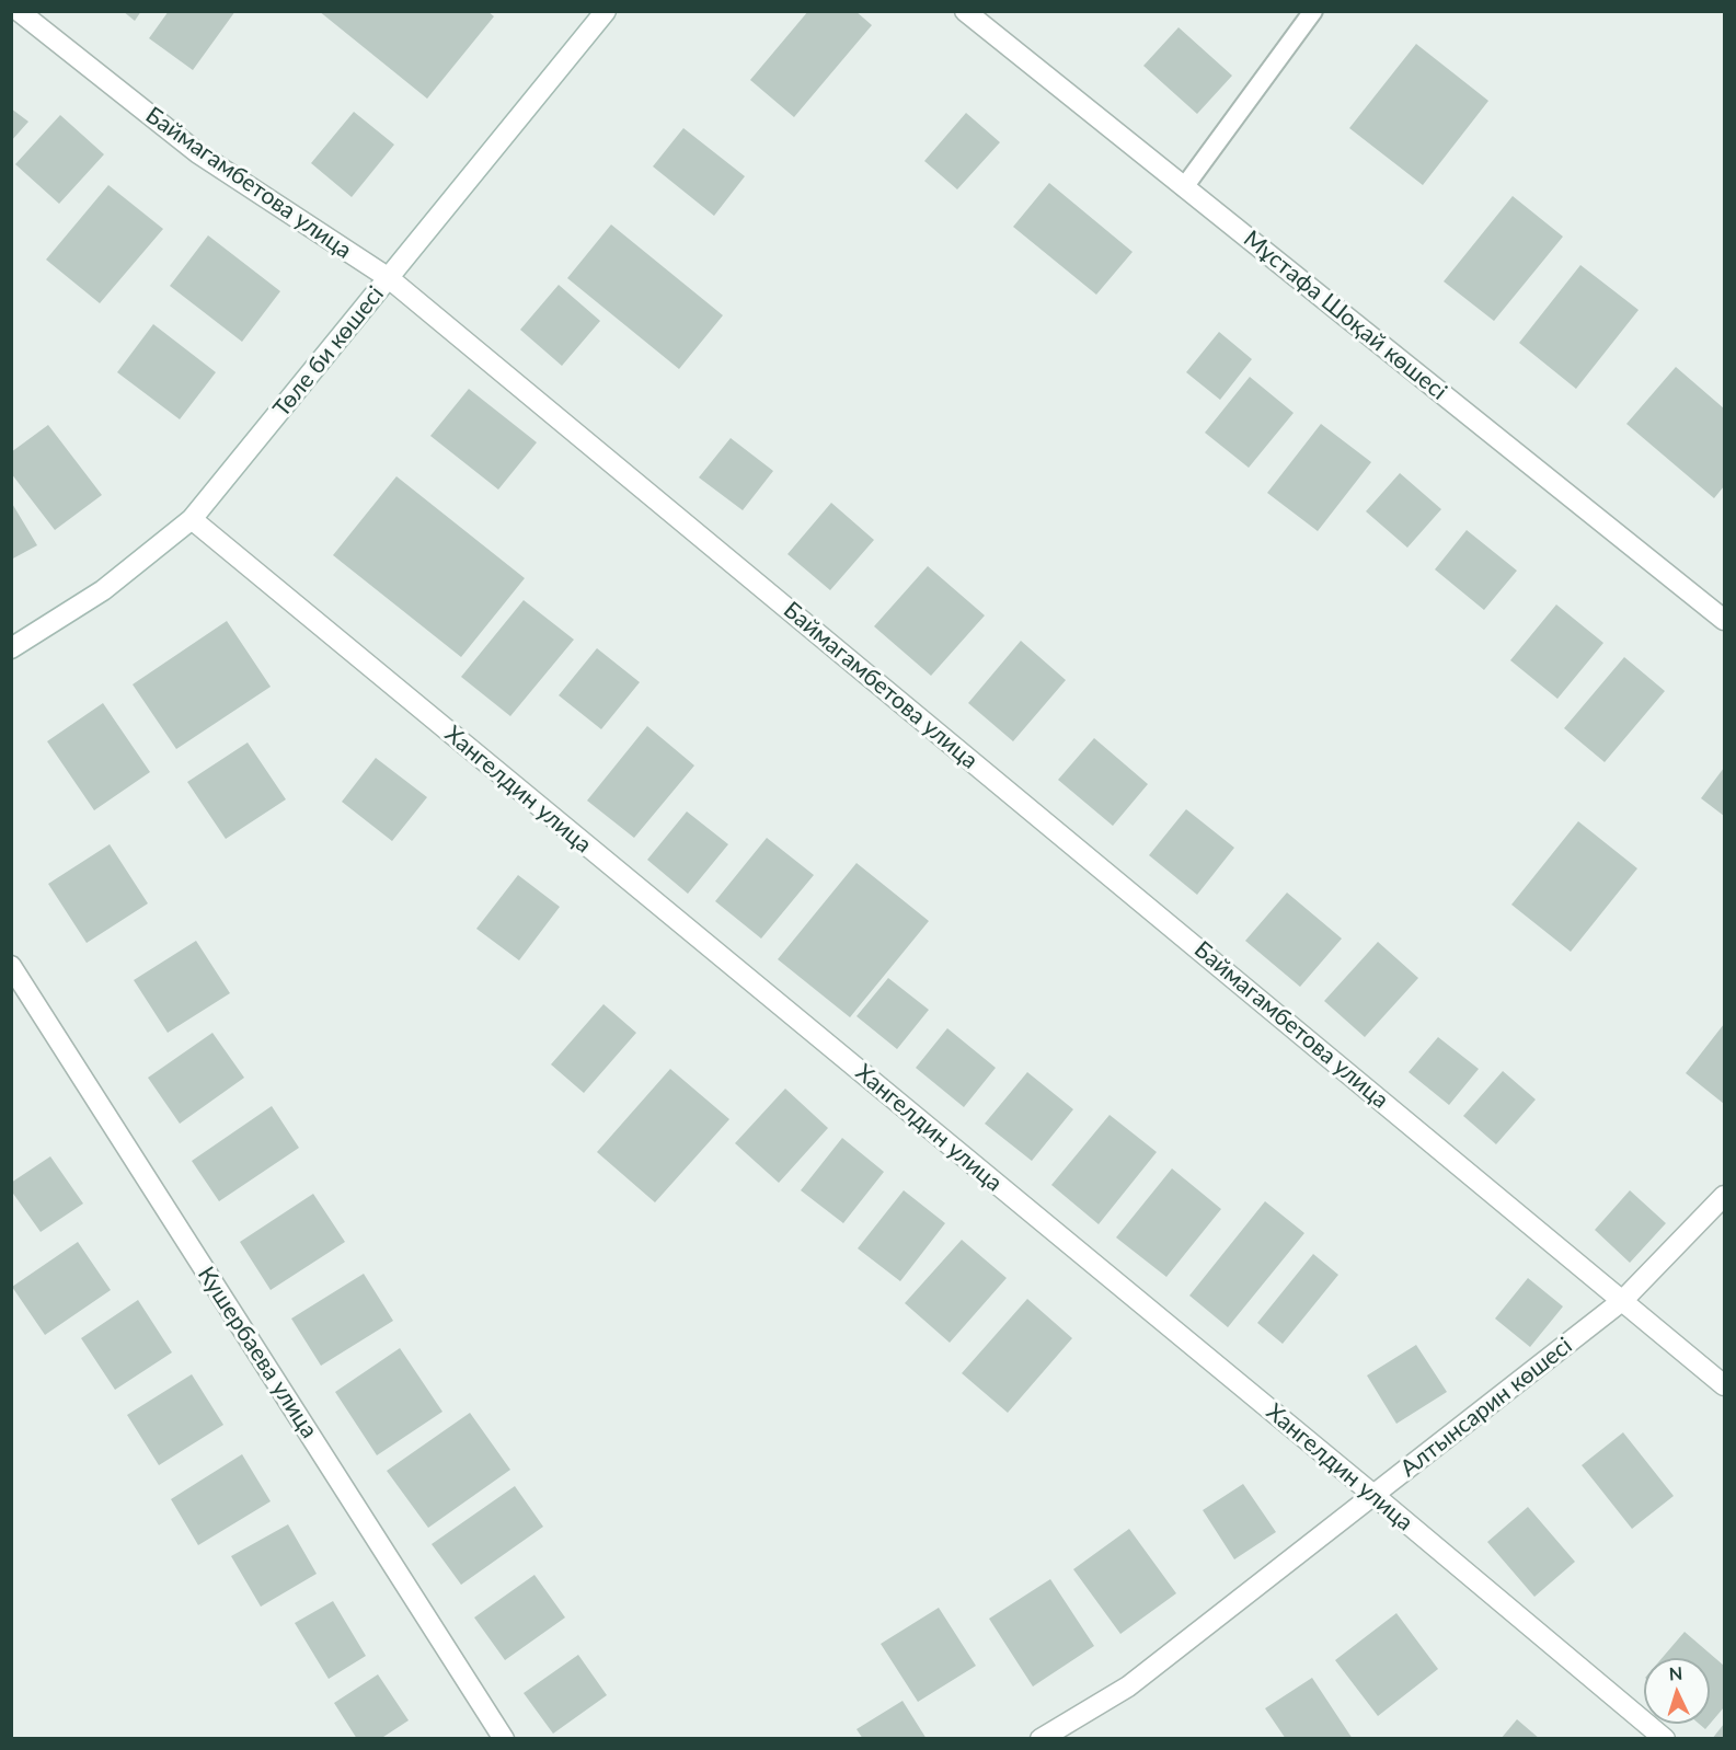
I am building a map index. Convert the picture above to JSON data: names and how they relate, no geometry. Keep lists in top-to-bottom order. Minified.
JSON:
{"streets":{"street":["Баймагамбетова улица","Мұстафа Шоқай көшесі","Төле би көшесі","Хангелдин улица","Кушербаева улица","Алтынсарин көшесі"]},"crossings":[["Баймагамбетова улица","Төле би көшесі"],["Баймагамбетова улица","Алтынсарин көшесі"],["Төле би көшесі","Хангелдин улица"],["Хангелдин улица","Алтынсарин көшесі"]],"north":"top"}
